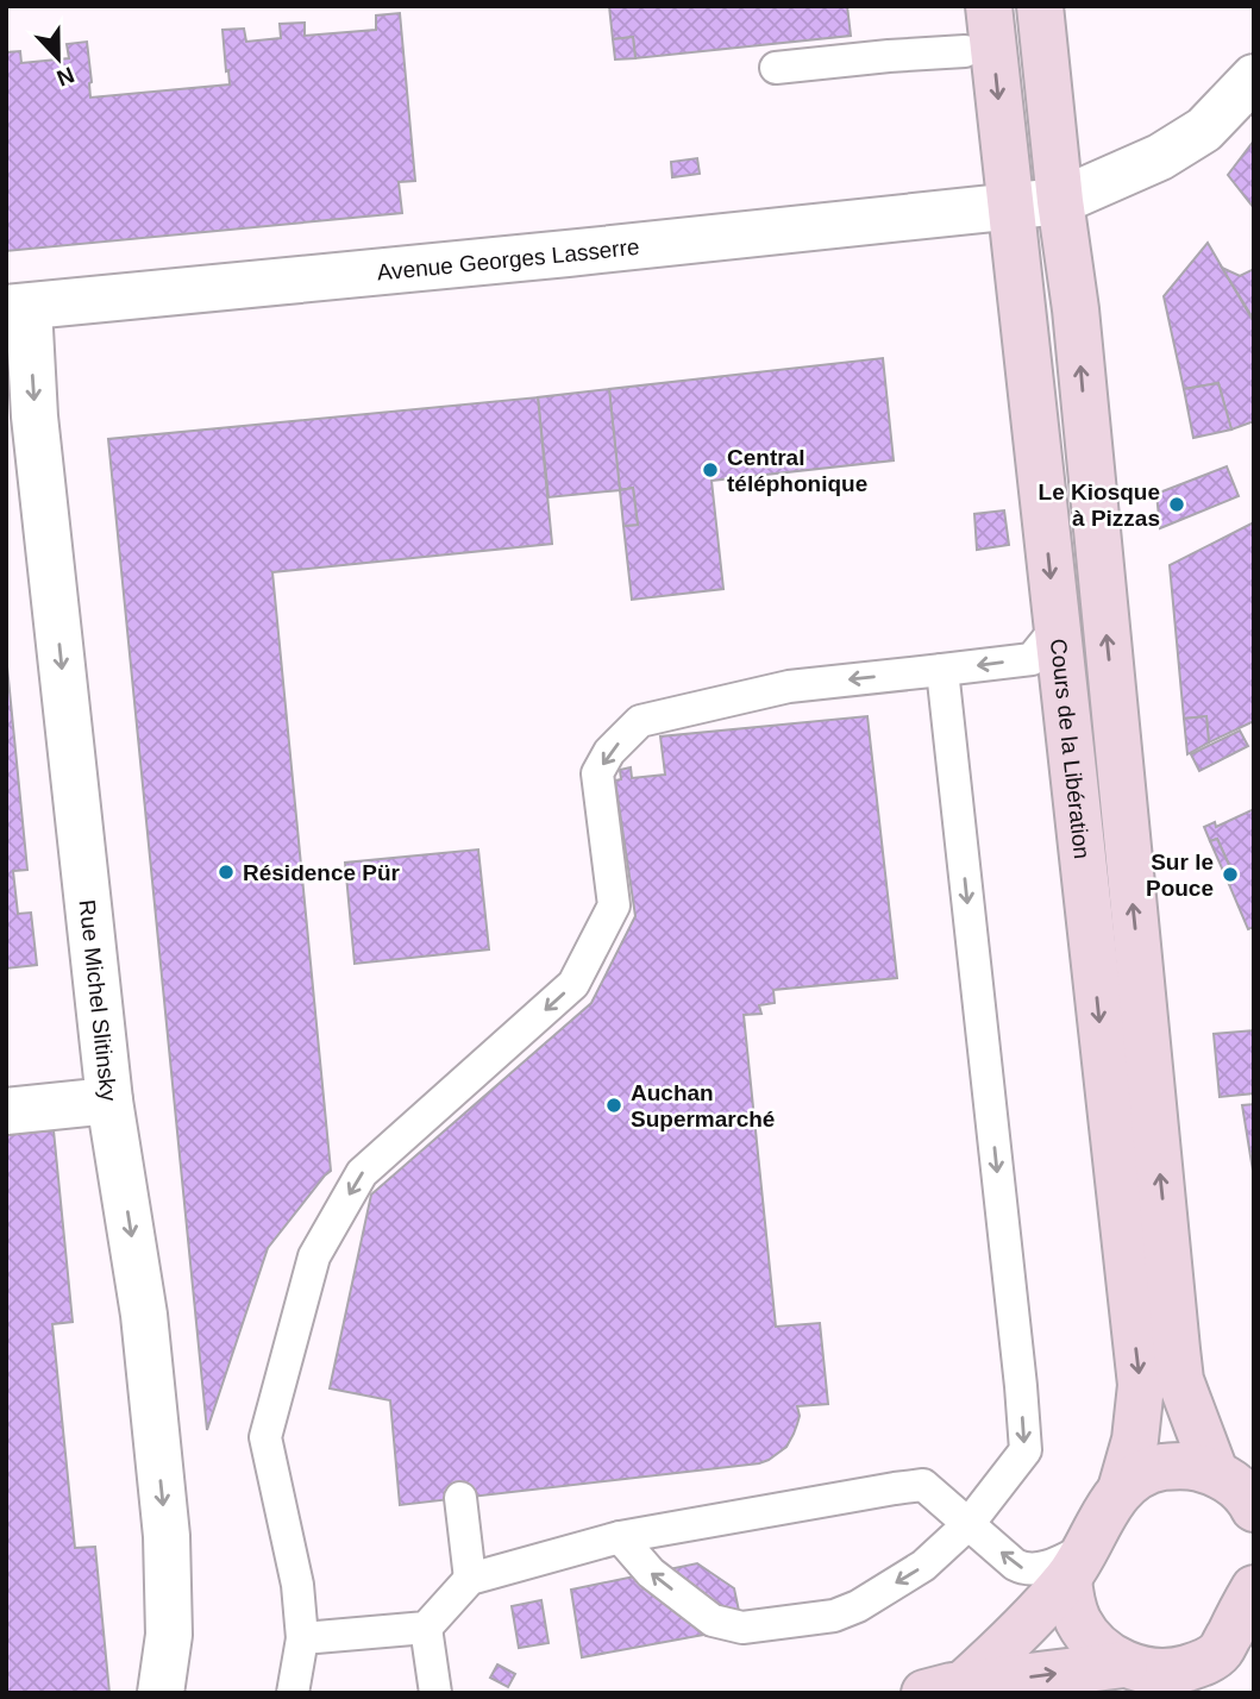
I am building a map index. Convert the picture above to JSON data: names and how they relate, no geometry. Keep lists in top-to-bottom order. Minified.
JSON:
{"streets":{"main road":["Cours de la Libération"],"street":["Avenue Georges Lasserre","Rue Michel Slitinsky"]},"crossings":[["Avenue Georges Lasserre","Cours de la Libération"],["Avenue Georges Lasserre","Rue Michel Slitinsky"]],"one_way":["Rue Michel Slitinsky"],"places":["Central téléphonique","Le Kiosque à Pizzas","Résidence Pür","Sur le Pouce","Auchan Supermarché"],"north":"bottom"}
